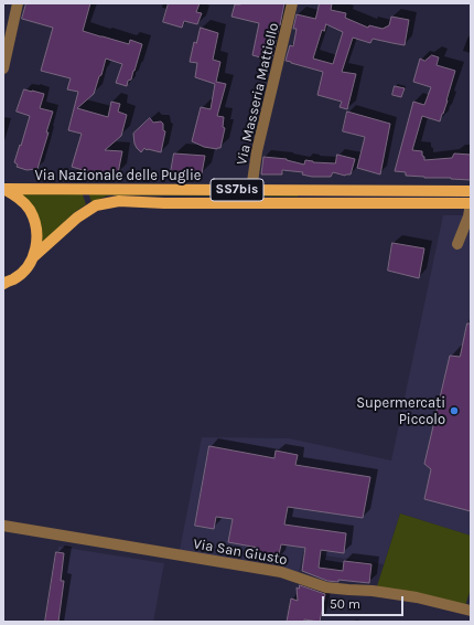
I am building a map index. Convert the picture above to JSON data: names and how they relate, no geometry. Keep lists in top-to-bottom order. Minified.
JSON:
{"streets":{"main road":["Via Nazionale delle Puglie","SS7bis"],"street":["Via Masseria Mattiello","Via San Giusto"]},"crossings":[["Via Masseria Mattiello","Via Nazionale delle Puglie"]],"places":["Supermercati Piccolo"],"scale_bar":"50 m"}
